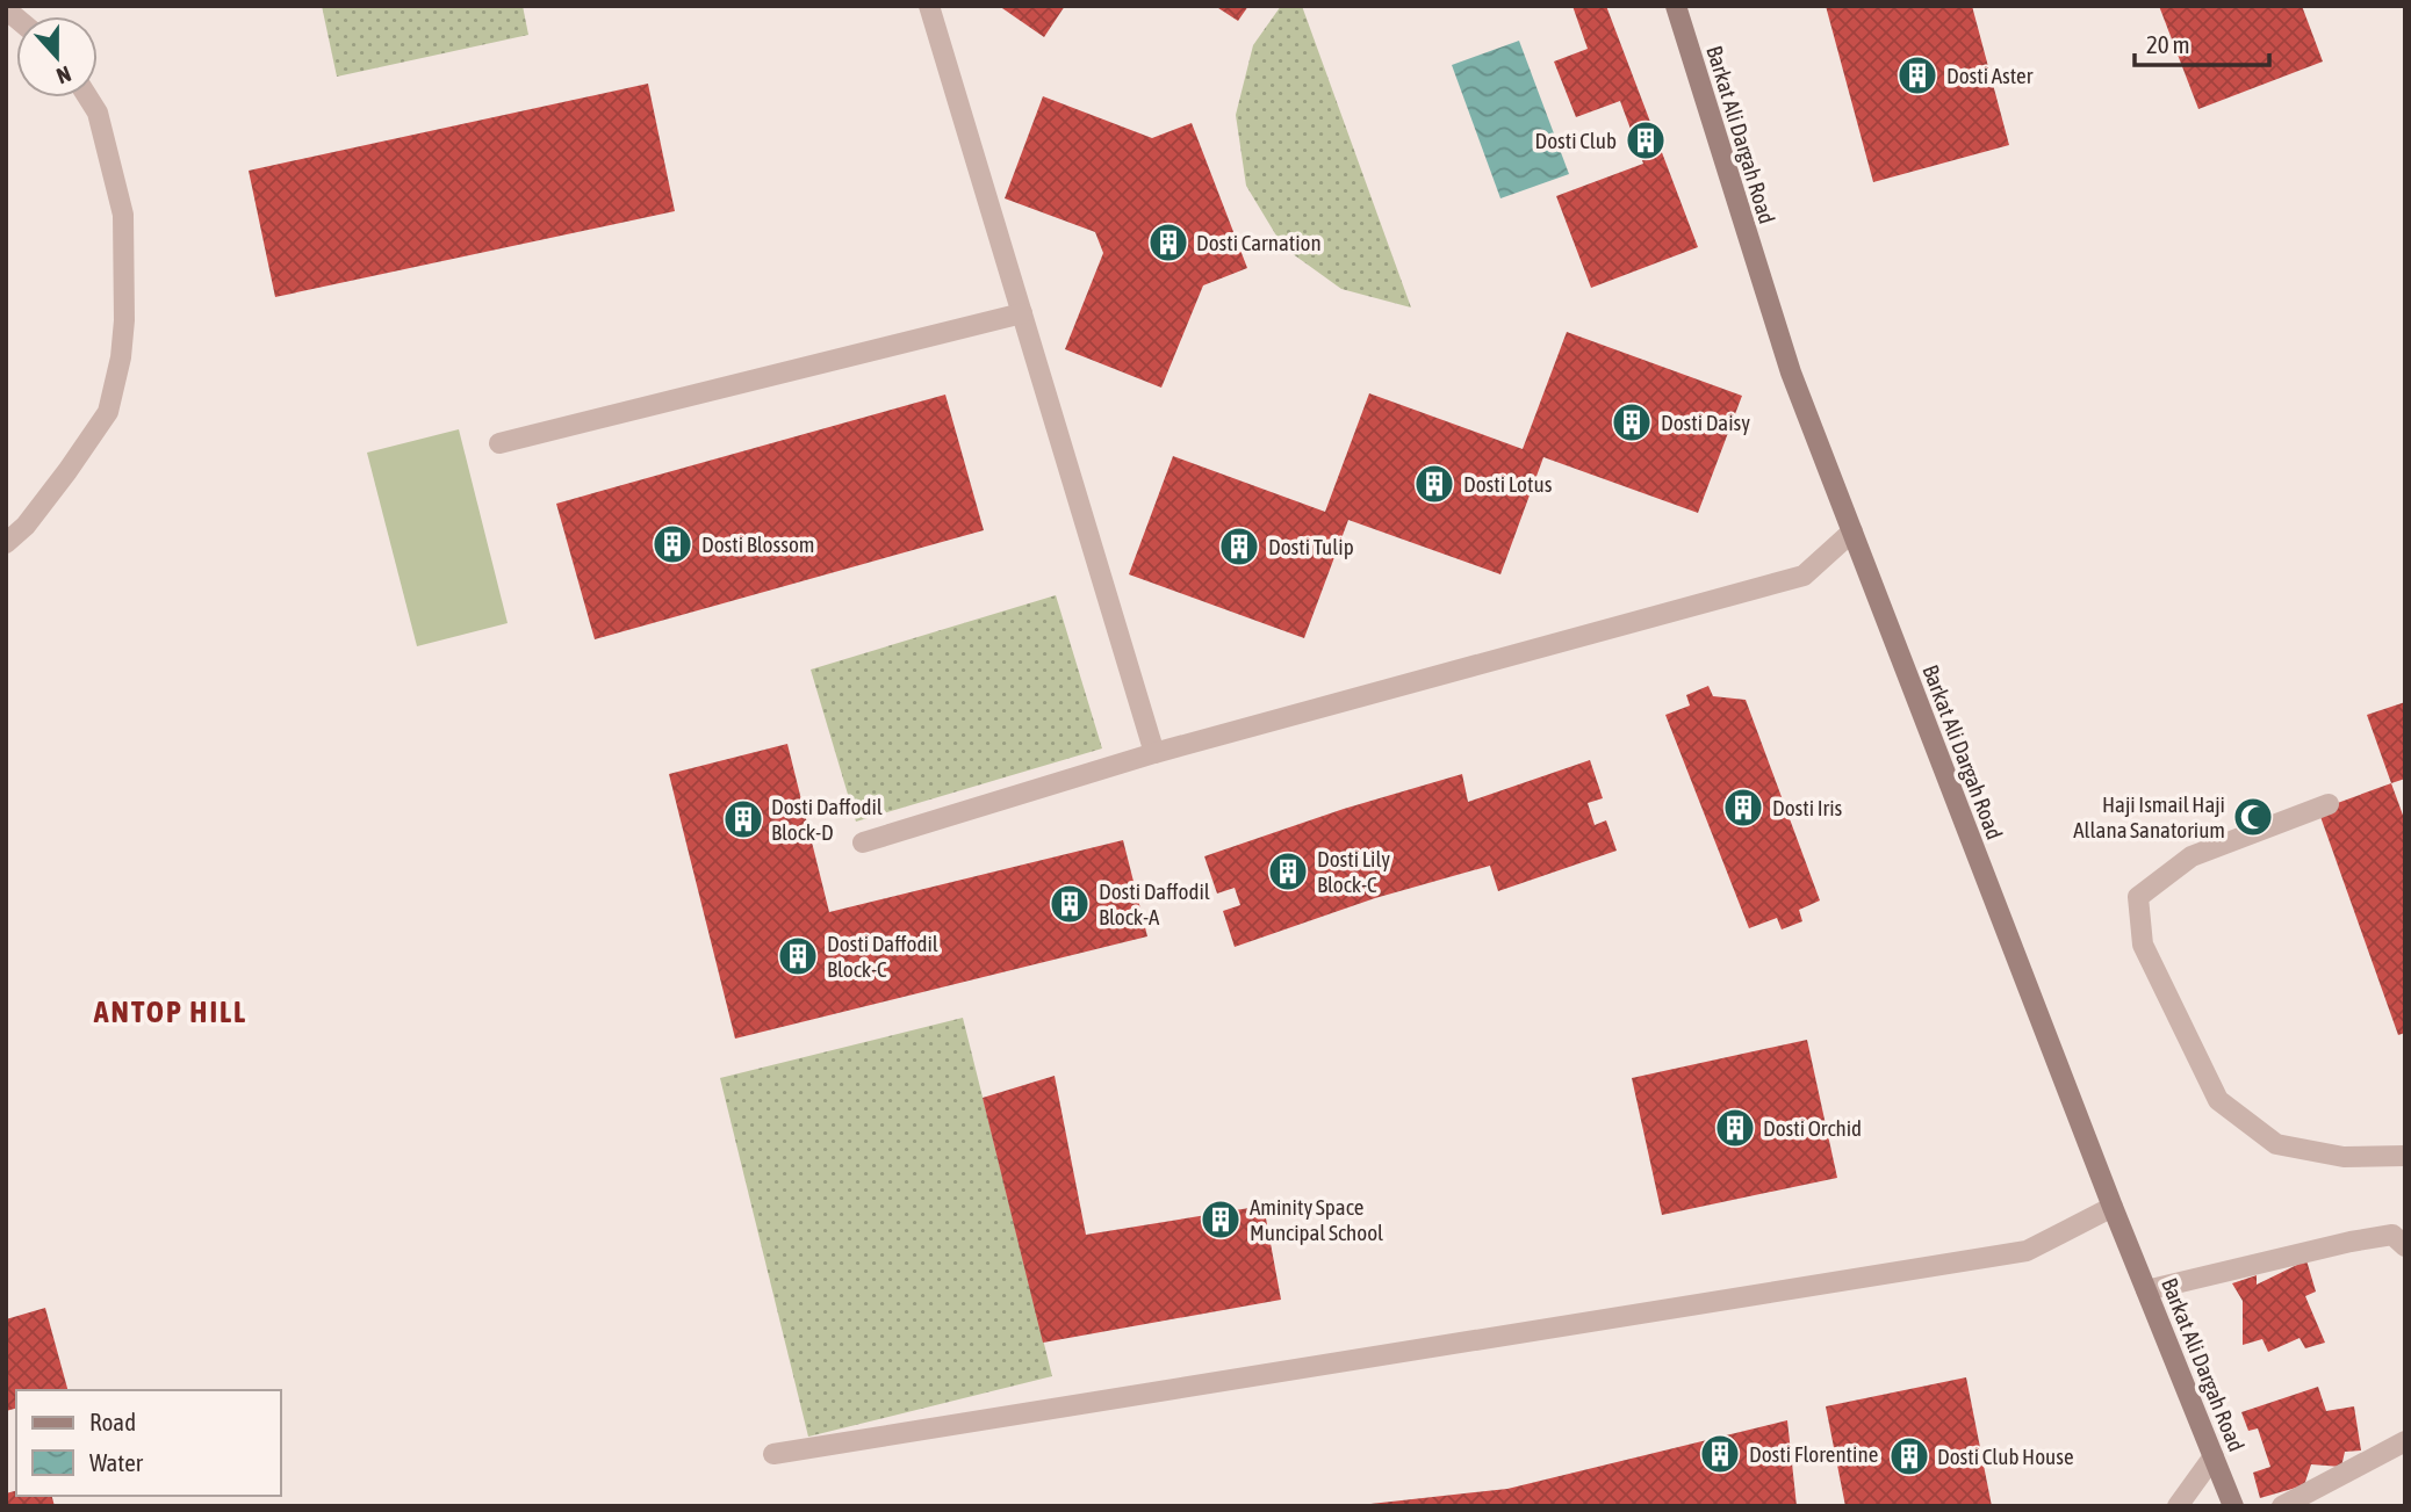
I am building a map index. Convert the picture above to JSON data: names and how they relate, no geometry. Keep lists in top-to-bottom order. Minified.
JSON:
{"streets":{"main road":["Barkat Ali Dargah Road"]},"districts":["ANTOP HILL"],"places":{"building":["Dosti Aster","Dosti Club","Dosti Carnation","Dosti Daisy","Dosti Lotus","Dosti Blossom","Dosti Tulip","Dosti Iris","Dosti Daffodil Block-D","Dosti Lily Block-C","Dosti Daffodil Block-A","Dosti Daffodil Block-C","Dosti Orchid","Aminity Space Muncipal School","Dosti Florentine","Dosti Club House"],"mosque":["Haji Ismail Haji Allana Sanatorium"]},"legend":["Road","Water"],"scale_bar":"20 m","north":"bottom"}
